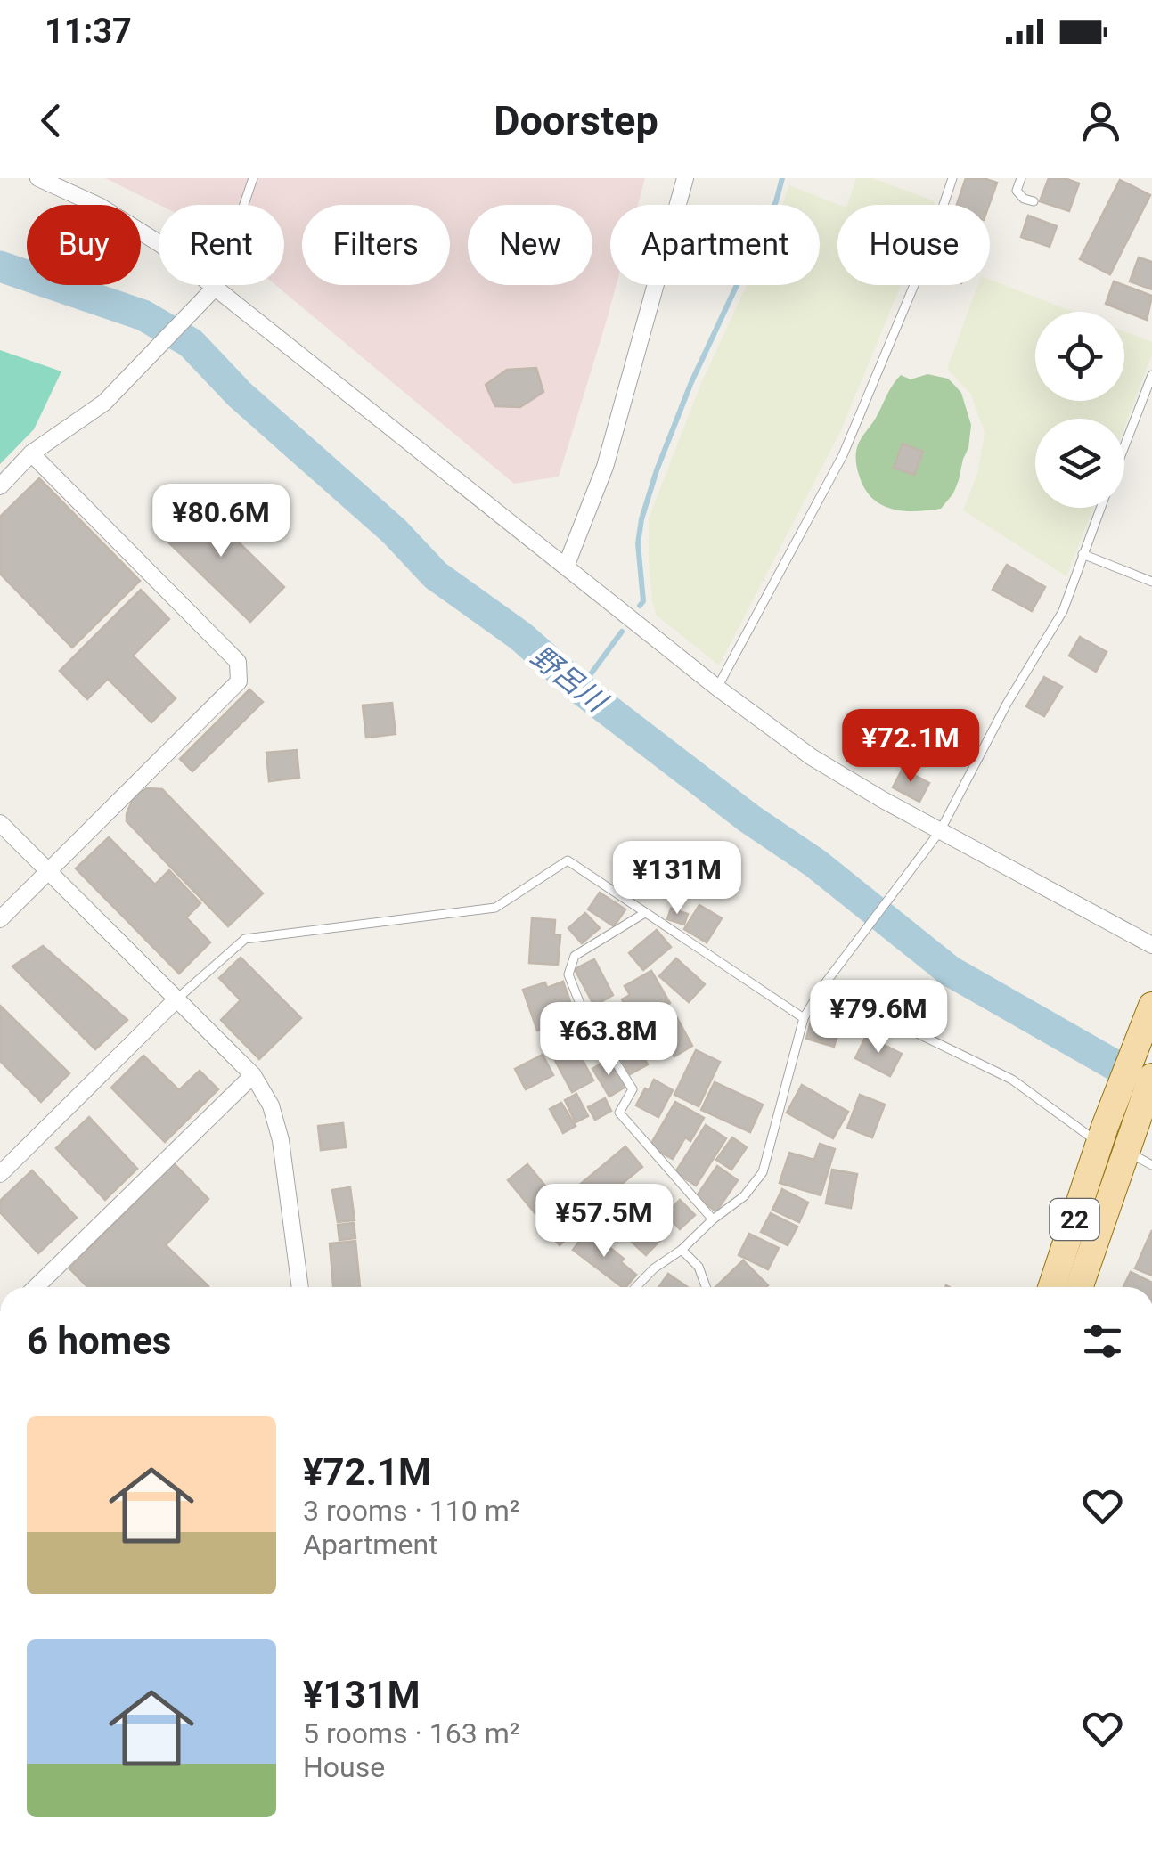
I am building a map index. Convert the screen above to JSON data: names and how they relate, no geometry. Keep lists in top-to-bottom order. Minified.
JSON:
{"streets":{"main road":["22"]},"water":["野呂川"],"page":{"status":"11:37","header":"Doorstep","chip":["Buy","Rent","Filters","New","Apartment","House"],"price":["¥80.6M","¥72.1M","¥131M","¥79.6M","¥63.8M","¥57.5M"],"heading":"6 homes","list":[{"name":"¥72.1M","note":"3 rooms · 110 m² · Apartment"},{"name":"¥131M","note":"5 rooms · 163 m² · House"}]}}
